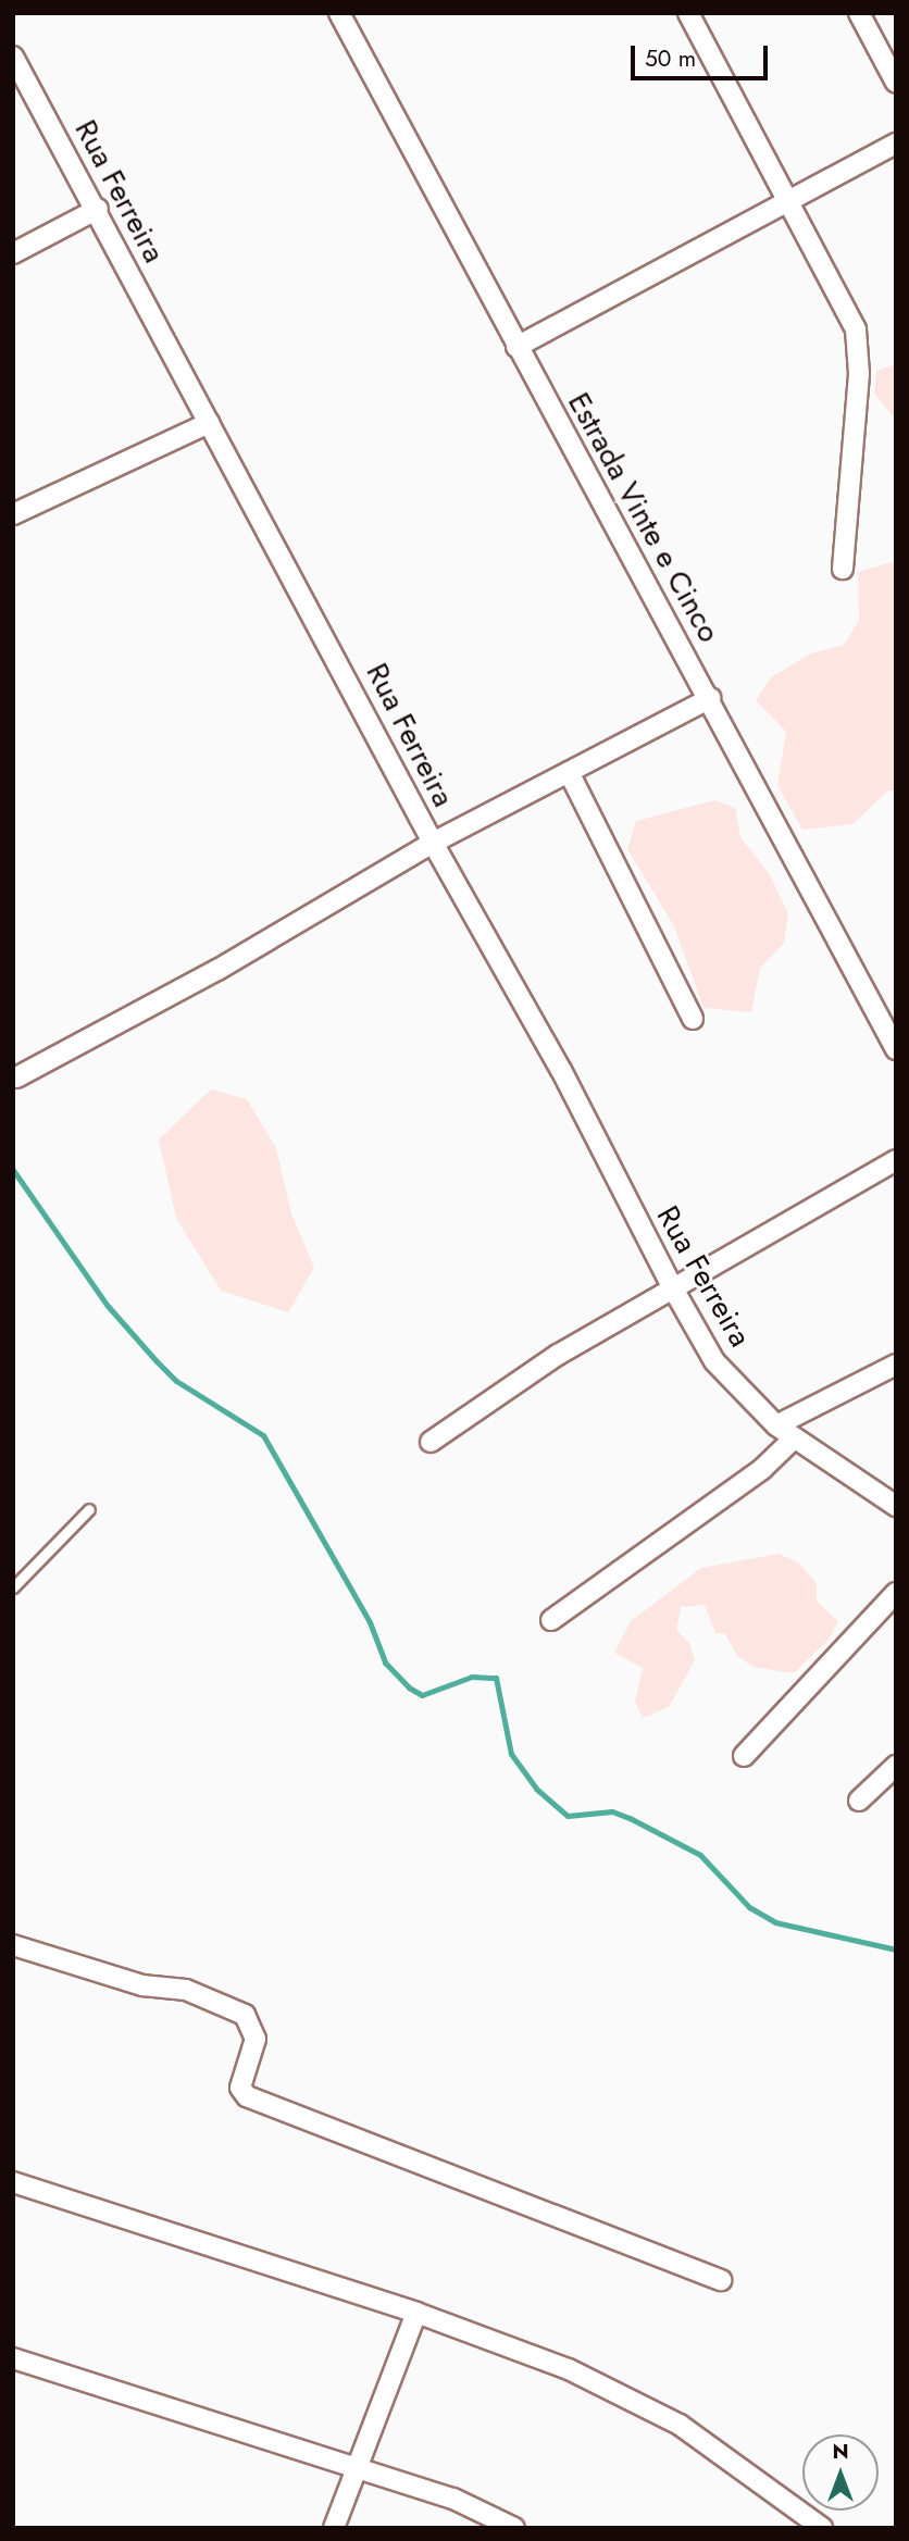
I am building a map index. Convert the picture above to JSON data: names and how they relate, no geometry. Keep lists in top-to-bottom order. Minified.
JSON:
{"streets":{"street":["Rua Ferreira","Estrada Vinte e Cinco"]},"scale_bar":"50 m","north":"top"}
